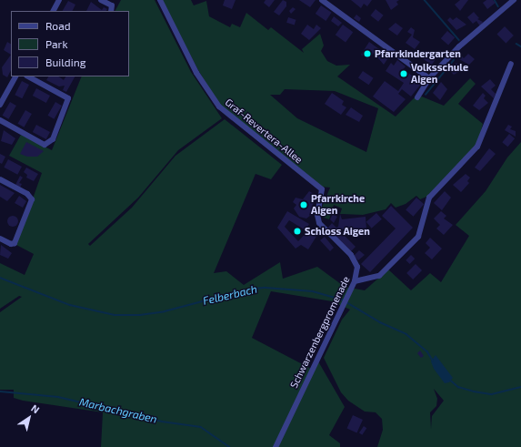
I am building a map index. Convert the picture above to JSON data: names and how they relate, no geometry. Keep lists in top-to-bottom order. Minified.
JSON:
{"streets":{"street":["Graf-Revertera-Allee","Schwarzenbergpromenade"]},"crossings":[["Graf-Revertera-Allee","Schwarzenbergpromenade"]],"water":["Felberbach","Marbachgraben"],"places":["Pfarrkindergarten","Volksschule Aigen","Pfarrkirche Aigen","Schloss Aigen"],"legend":["Road","Park","Building"],"north":"top right"}
